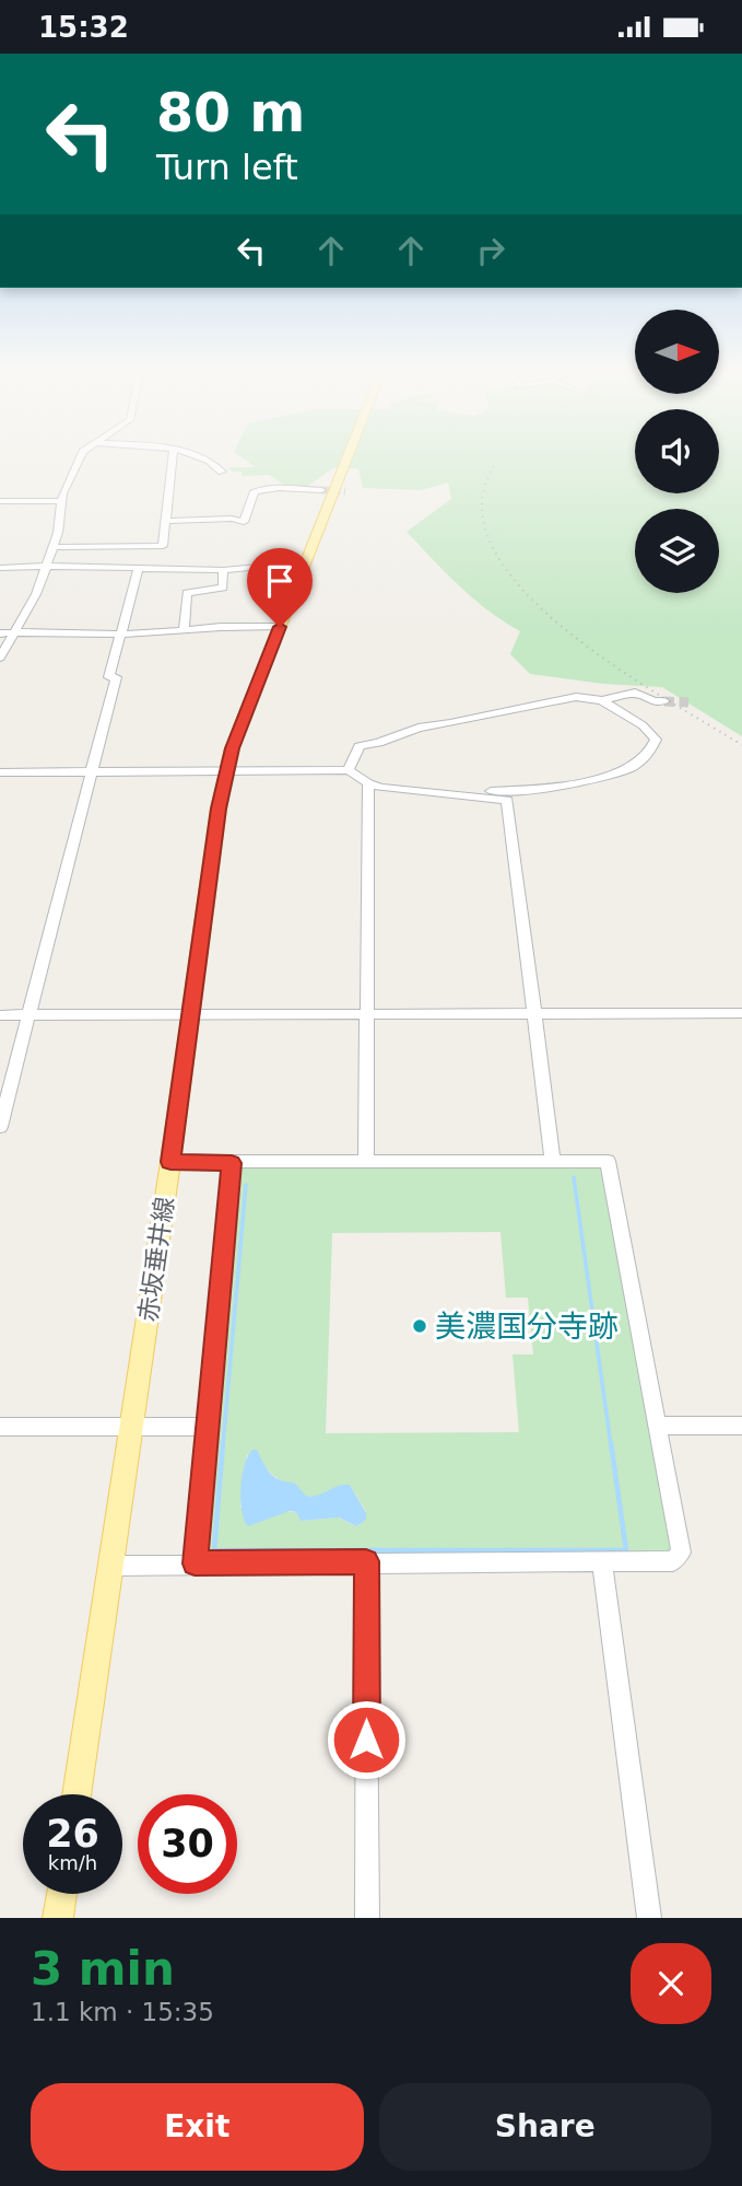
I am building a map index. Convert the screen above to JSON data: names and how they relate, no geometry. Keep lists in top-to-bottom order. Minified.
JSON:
{"streets":{"main road":["赤坂垂井線"]},"places":["美濃国分寺跡"],"north":"right","page":{"status":"15:32","turn":["80 m","Turn left"],"speed":"26 km/h","limit":"30","heading":["3 min","1.1 km · 15:35"],"buttons":["Exit","Share"]}}
